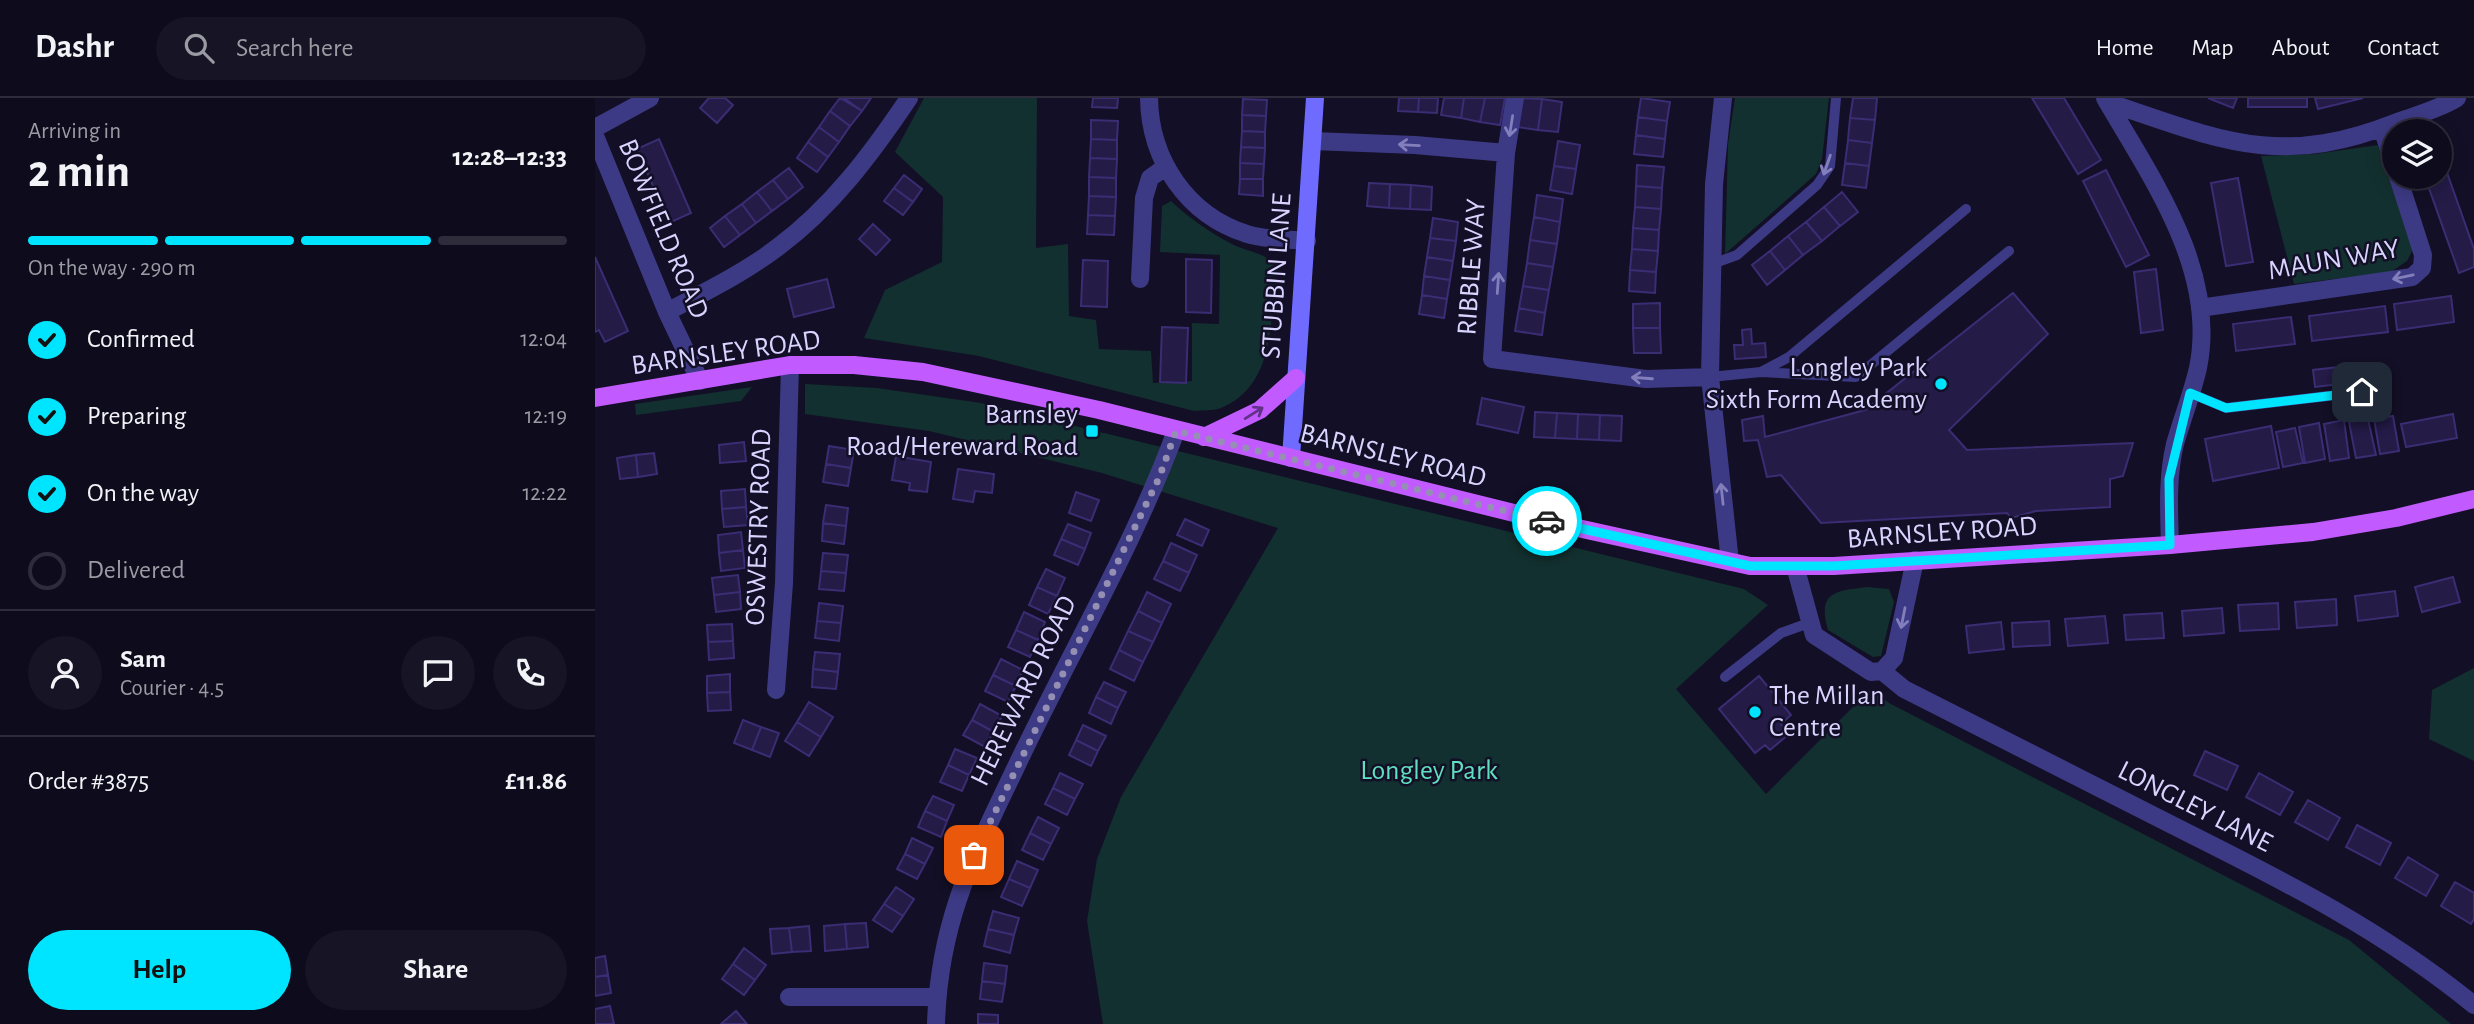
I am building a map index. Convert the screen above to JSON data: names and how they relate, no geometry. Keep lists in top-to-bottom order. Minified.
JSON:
{"streets":{"main road":["STUBBIN LANE","BARNSLEY ROAD"],"street":["BOWFIELD ROAD","MAUN WAY","RIBBLE WAY","OSWESTRY ROAD","HEREWARD ROAD","LONGLEY LANE"]},"crossings":[["BOWFIELD ROAD","BARNSLEY ROAD"],["STUBBIN LANE","BARNSLEY ROAD"],["BARNSLEY ROAD","OSWESTRY ROAD"],["BARNSLEY ROAD","HEREWARD ROAD"],["BARNSLEY ROAD","LONGLEY LANE"]],"parks":["Longley Park"],"places":{"other":["Longley Park Sixth Form Academy","The Millan Centre"],"transit":["Barnsley Road/Hereward Road"]},"page":{"header":"Dashr","search":"Search here","nav":["Home","Map","About","Contact"],"heading":["2 min","Arriving in","12:28–12:33"],"panel":["Sam","Courier · 4.5","Order #3875","£11.86"],"bar":"On the way · 290 m","list":[["Confirmed","12:04"],["Preparing","12:19"],["On the way","12:22"],"Delivered"],"buttons":["Help","Share"]}}
